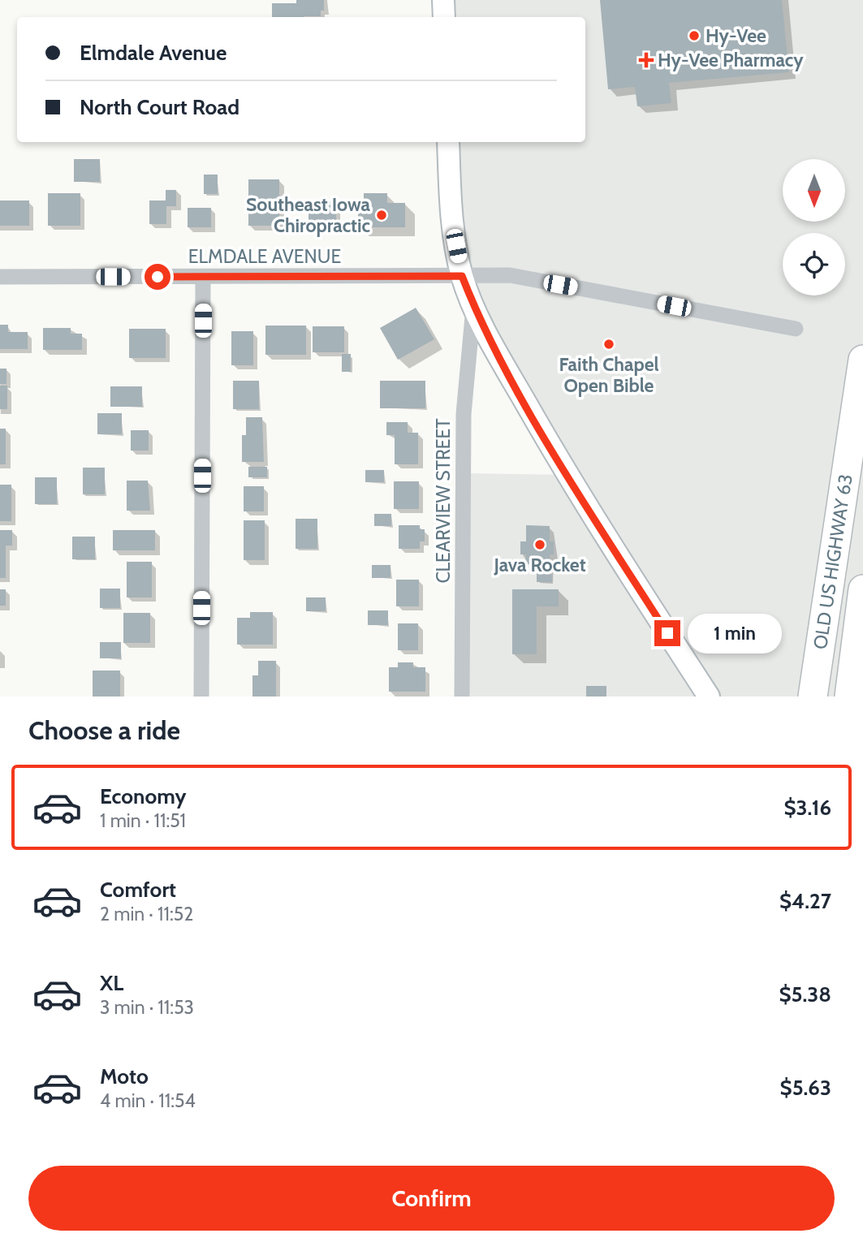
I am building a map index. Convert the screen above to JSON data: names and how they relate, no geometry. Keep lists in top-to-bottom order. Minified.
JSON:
{"streets":{"highway":["OLD US HIGHWAY 63"],"street":["ELMDALE AVENUE","CLEARVIEW STREET"]},"places":{"other":["Hy-Vee","Southeast Iowa Chiropractic","Faith Chapel Open Bible","Java Rocket"],"health":["Hy-Vee Pharmacy"]},"north":"bottom","page":{"banner":["Elmdale Avenue","North Court Road"],"bubble":"1 min","heading":"Choose a ride","list":[{"name":"Economy","note":"1 min · 11:51","value":"$3.16"},{"name":"Comfort","note":"2 min · 11:52","value":"$4.27"},{"name":"XL","note":"3 min · 11:53","value":"$5.38"},{"name":"Moto","note":"4 min · 11:54","value":"$5.63"}],"buttons":"Confirm"}}
